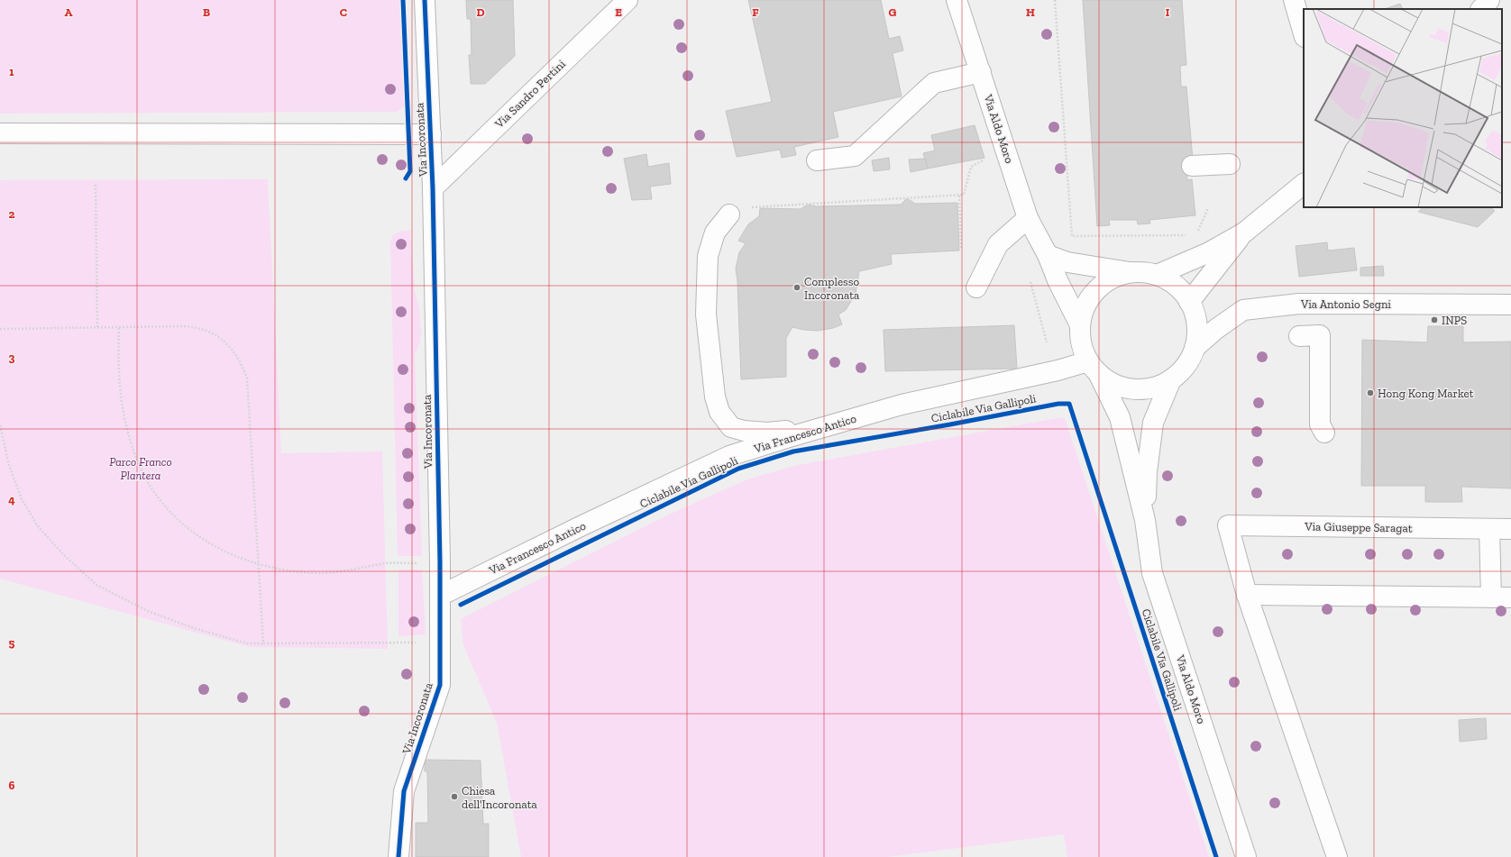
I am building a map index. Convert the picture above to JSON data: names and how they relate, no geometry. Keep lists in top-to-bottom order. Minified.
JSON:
{"streets":{"street":["Via Sandro Pertini","Via Aldo Moro","Via Incoronata","Via Antonio Segni","Via Francesco Antico","Via Giuseppe Saragat"],"cycle path":["Ciclabile Via Gallipoli"]},"crossings":[["Via Sandro Pertini","Via Incoronata"],["Via Aldo Moro","Via Antonio Segni"],["Via Aldo Moro","Via Francesco Antico"],["Via Incoronata","Via Francesco Antico"],["Via Antonio Segni","Via Francesco Antico"]],"parks":["Parco Franco Plantera"],"places":["Complesso Incoronata","INPS","Hong Kong Market","Chiesa dell'Incoronata"],"grid":{"columns":["A","B","C","D","E","F","G","H","I"],"rows":["1","2","3","4","5","6"]}}
